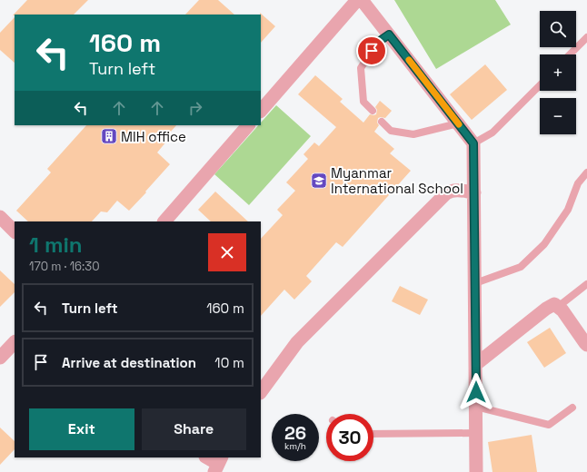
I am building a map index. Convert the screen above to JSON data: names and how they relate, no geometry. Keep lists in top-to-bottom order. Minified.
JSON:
{"places":{"building":["MIH office"],"school or university":["Myanmar International School"]},"page":{"map_buttons":["+","−"],"turn":["160 m","Turn left"],"heading":["1 min","170 m · 16:30"],"list":[{"name":"Turn left","value":"160 m"},{"name":"Arrive at destination","value":"10 m"}],"buttons":["Exit","Share"],"speed":"26 km/h","limit":"30"}}
